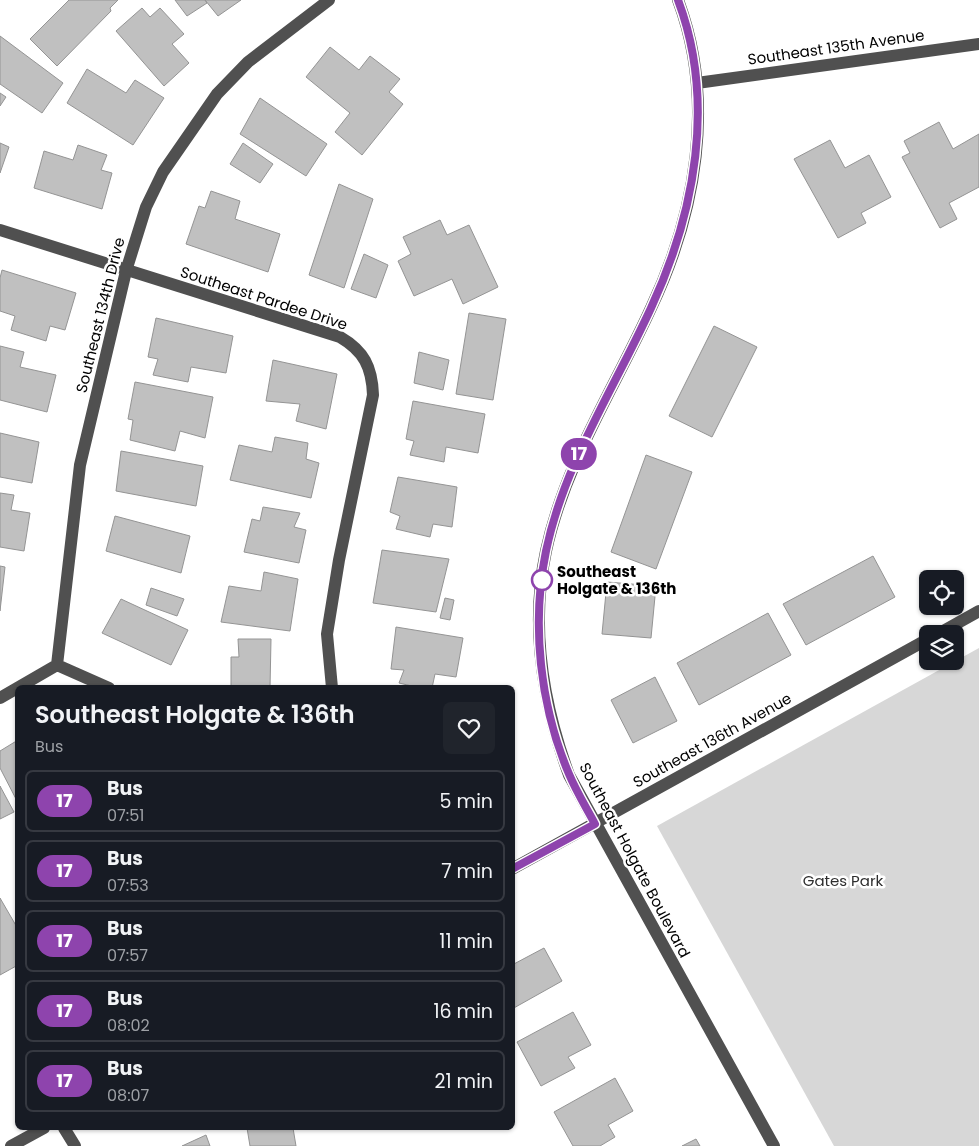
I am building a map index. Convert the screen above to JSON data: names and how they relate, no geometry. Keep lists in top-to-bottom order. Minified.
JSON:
{"streets":{"street":["Southeast 135th Avenue","Southeast Pardee Drive","Southeast 134th Drive","Southeast 136th Avenue","Southeast Holgate Boulevard"]},"crossings":[["Southeast 135th Avenue","Southeast Holgate Boulevard"],["Southeast Pardee Drive","Southeast 134th Drive"],["Southeast 136th Avenue","Southeast Holgate Boulevard"]],"parks":["Gates Park"],"places":["Southeast Holgate & 136th"],"lines":["bus line 17"],"page":{"on_map":"17","heading":["Southeast Holgate & 136th","Bus"],"list":[{"mark":"17","name":"Bus","note":"07:51","value":"5 min"},{"mark":"17","name":"Bus","note":"07:53","value":"7 min"},{"mark":"17","name":"Bus","note":"07:57","value":"11 min"},{"mark":"17","name":"Bus","note":"08:02","value":"16 min"},{"mark":"17","name":"Bus","note":"08:07","value":"21 min"}]}}
